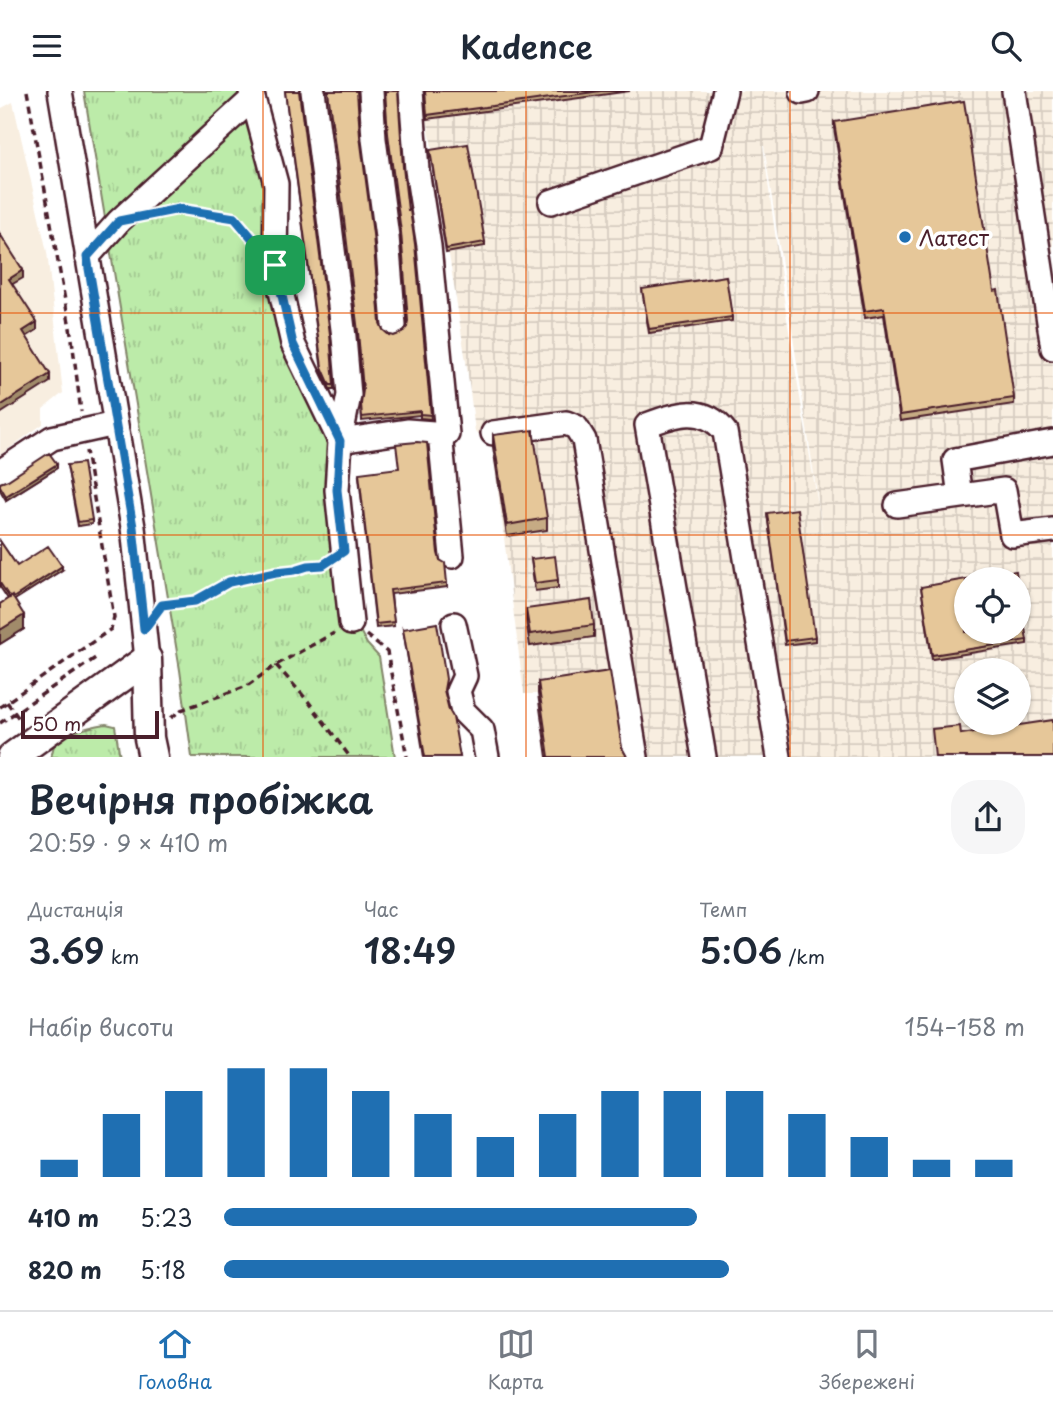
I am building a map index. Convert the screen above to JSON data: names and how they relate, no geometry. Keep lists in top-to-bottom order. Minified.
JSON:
{"places":["Латест"],"scale_bar":"50 m","page":{"header":"Kadence","scale":"50 m","heading":["Вечірня пробіжка","20:59 · 9 × 410 m"],"stats":[["Дистанція","3.69 km"],["Час","18:49"],["Темп","5:06 /km"]],"chart":["Набір висоти","154–158 m"],"list":[{"name":"410 m","note":"5:23"},{"name":"820 m","note":"5:18"}],"tabs":["Головна","Карта","Збережені"]}}
